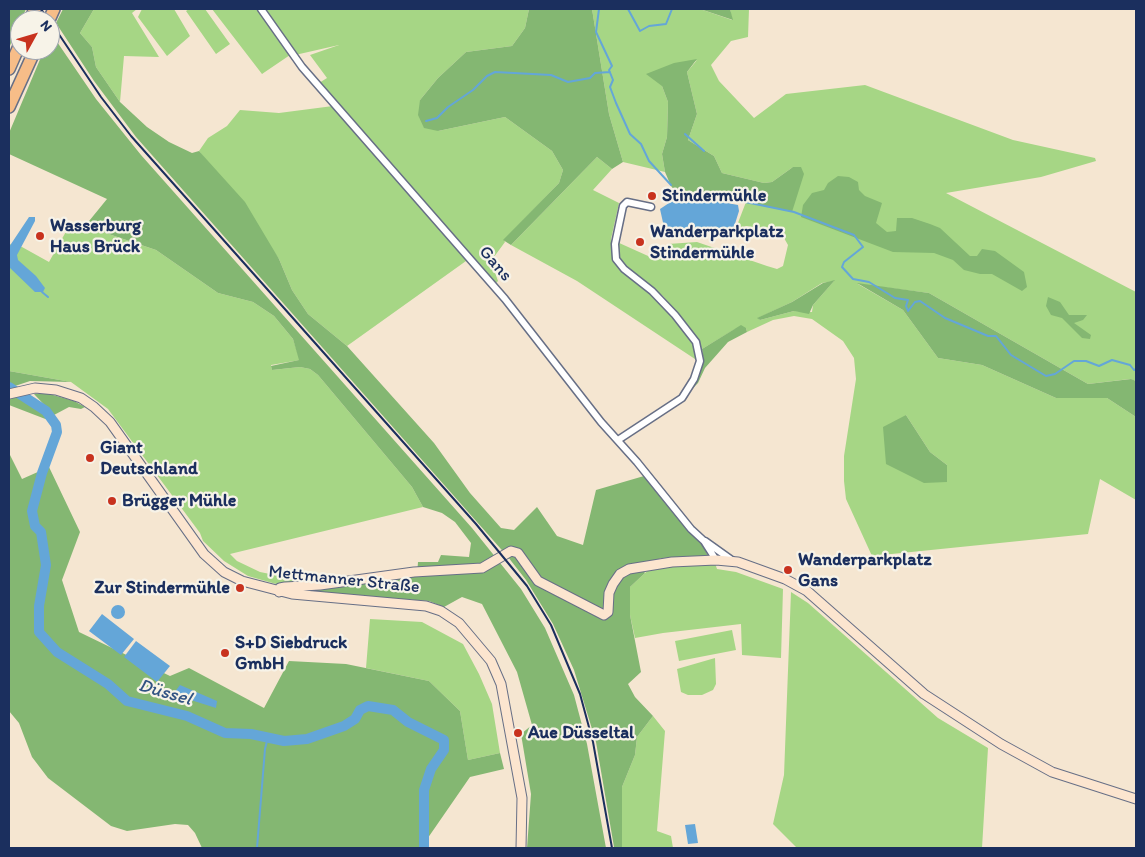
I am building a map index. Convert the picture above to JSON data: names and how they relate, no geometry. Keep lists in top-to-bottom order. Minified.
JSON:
{"streets":{"street":["Gans","Mettmanner Straße"]},"water":["Düssel"],"places":["Stindermühle","Wasserburg Haus Brück","Wanderparkplatz Stindermühle","Giant Deutschland","Brügger Mühle","Wanderparkplatz Gans","Zur Stindermühle","S+D Siebdruck GmbH","Aue Düsseltal"],"north":"top right"}
